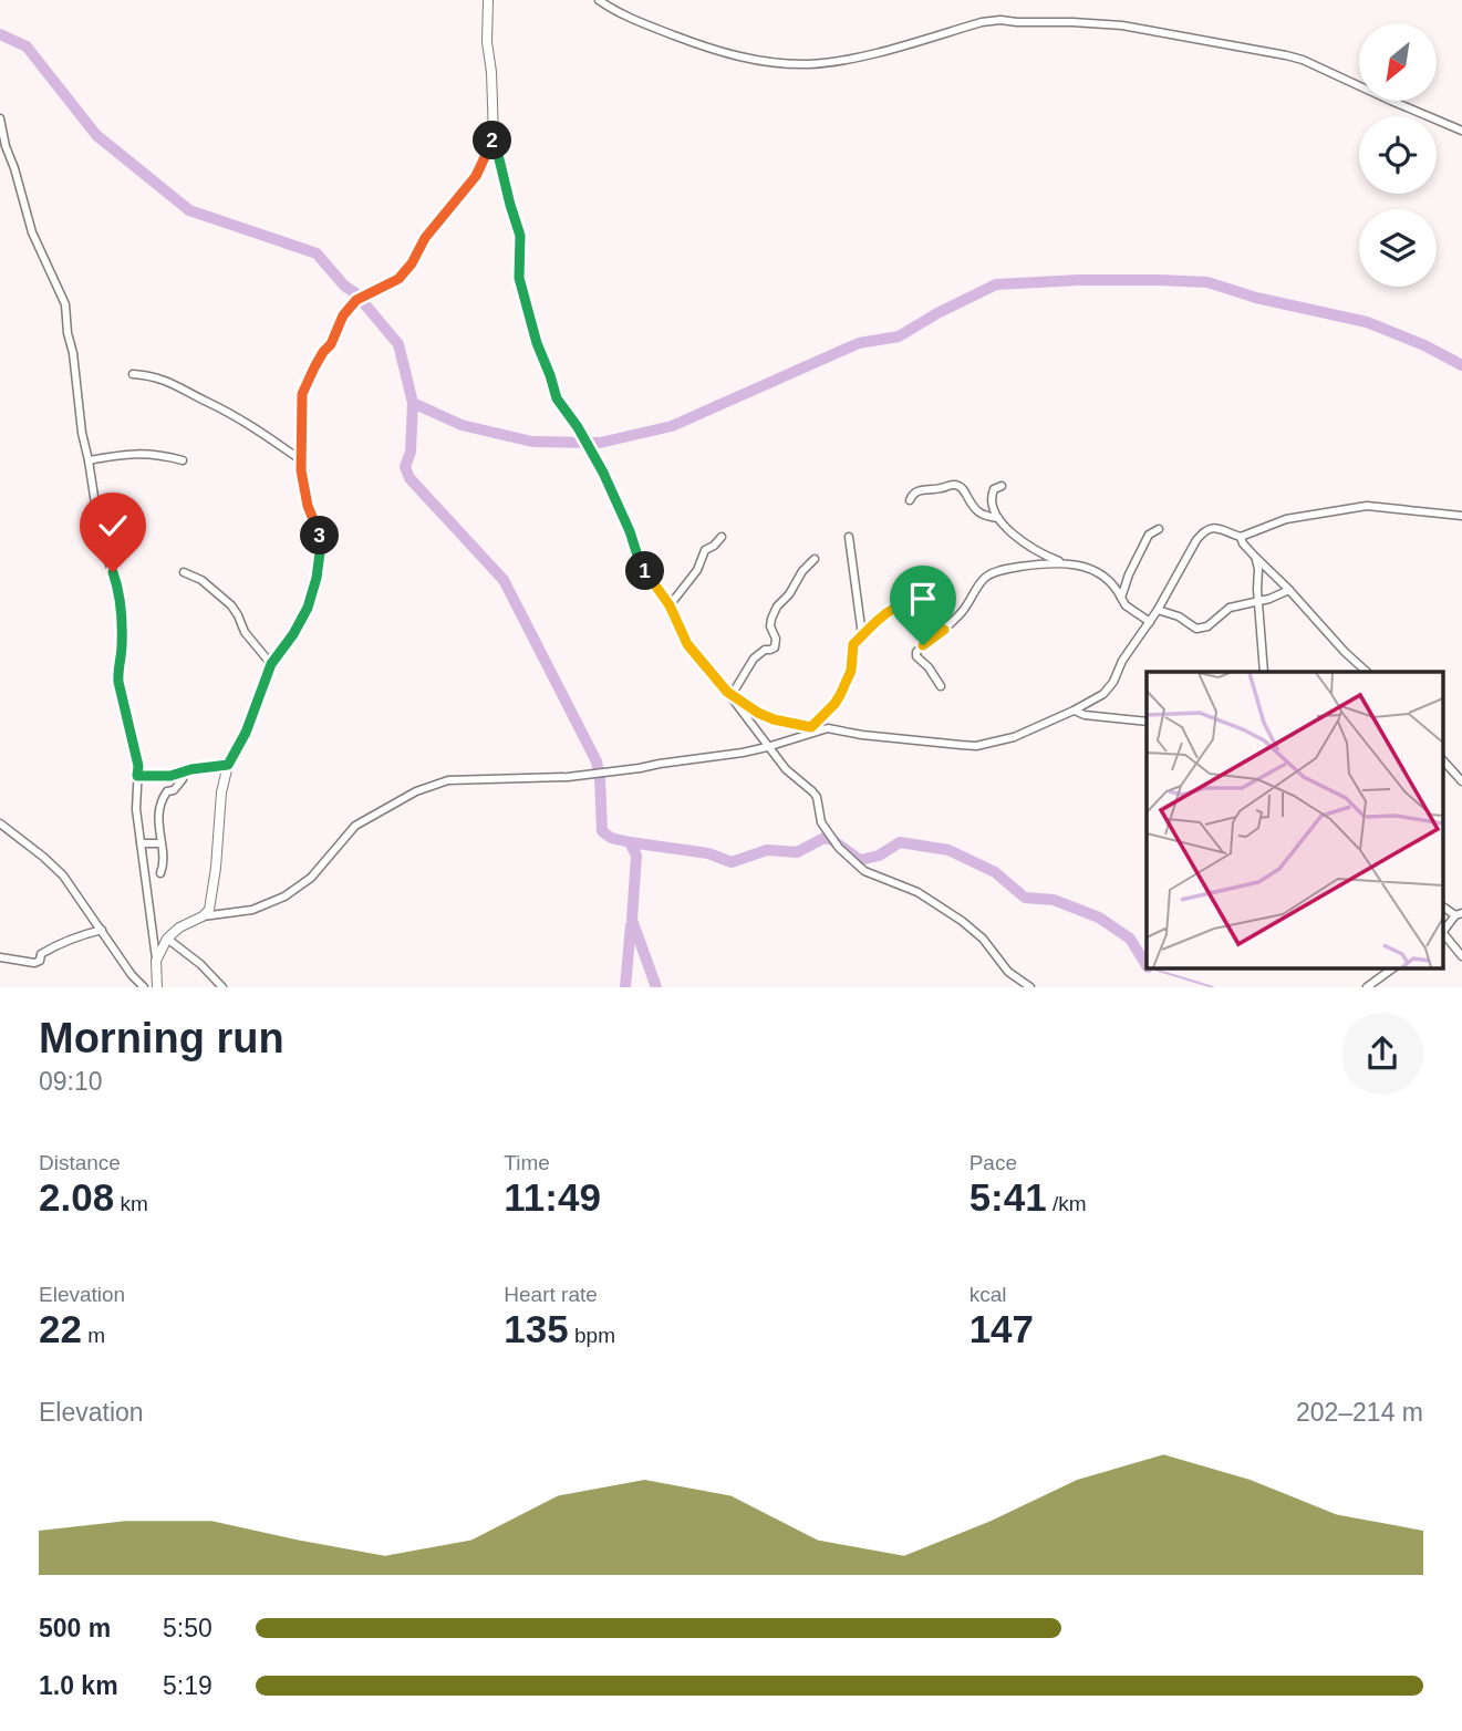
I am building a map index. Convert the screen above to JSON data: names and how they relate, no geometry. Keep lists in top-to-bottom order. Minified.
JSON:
{"north":"bottom left","page":{"pins":["2","3","1"],"heading":["Morning run","09:10"],"stats":[["Distance","2.08 km"],["Time","11:49"],["Pace","5:41 /km"],["Elevation","22 m"],["Heart rate","135 bpm"],["kcal","147"]],"chart":["Elevation","202–214 m"],"list":[{"name":"500 m","note":"5:50"},{"name":"1.0 km","note":"5:19"}]}}
